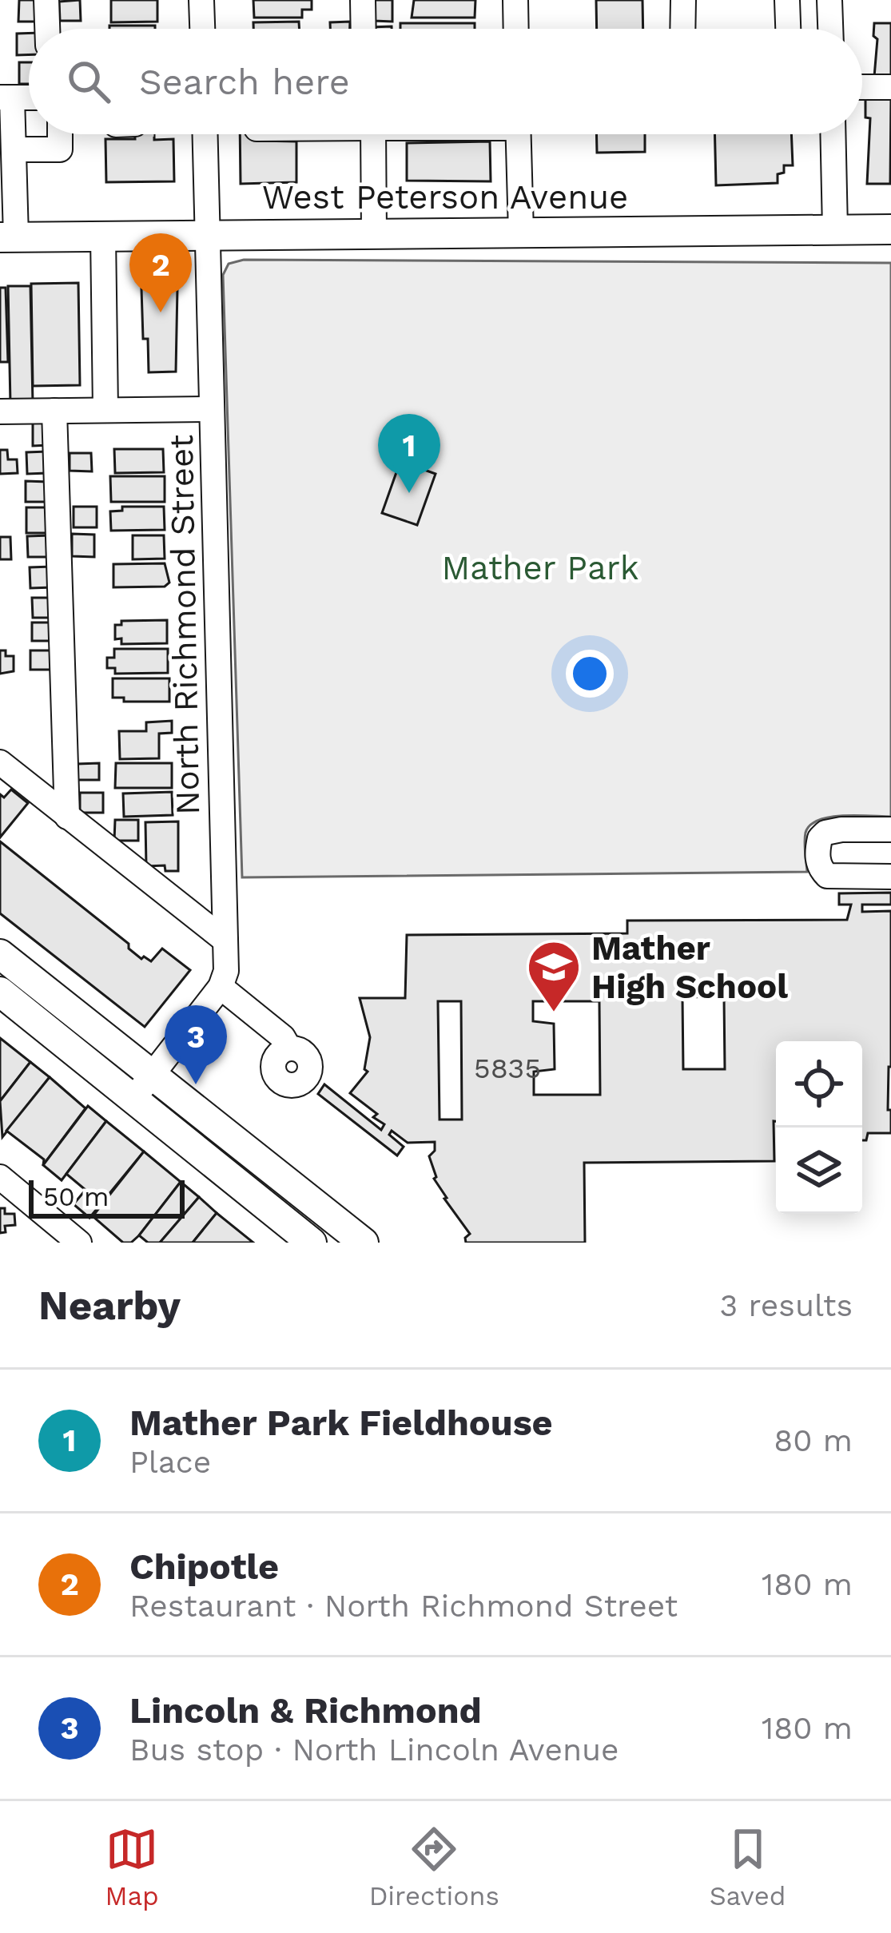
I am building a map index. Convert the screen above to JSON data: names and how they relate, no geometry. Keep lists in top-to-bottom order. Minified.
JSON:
{"streets":{"main road":["West Peterson Avenue"],"street":["North Richmond Street"]},"crossings":[["West Peterson Avenue","North Richmond Street"]],"parks":["Mather Park"],"places":{"school or university":["Mather High School"]},"house_numbers":["5835"],"scale_bar":"50 m","page":{"search":"Search here","pins":["2","1","3"],"scale":"50 m","heading":["Nearby","3 results"],"list":[{"mark":"1","name":"Mather Park Fieldhouse","note":"Place","value":"80 m"},{"mark":"2","name":"Chipotle","note":"Restaurant · North Richmond Street","value":"180 m"},{"mark":"3","name":"Lincoln & Richmond","note":"Bus stop · North Lincoln Avenue","value":"180 m"}],"nav":["Map","Directions","Saved"]}}
